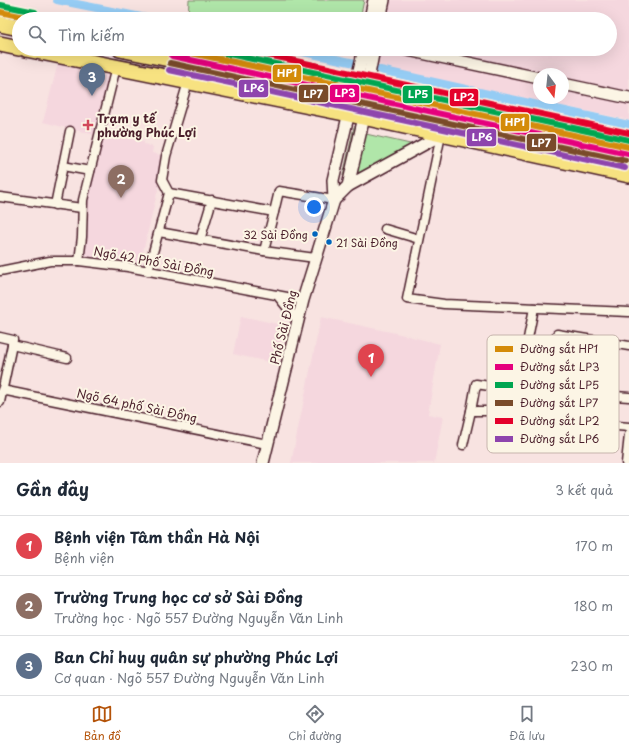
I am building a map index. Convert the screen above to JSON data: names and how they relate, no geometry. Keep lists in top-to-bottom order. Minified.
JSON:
{"streets":{"street":["Ngõ 42 Phố Sài Đồng","Phố Sài Đồng","Ngõ 64 phố Sài Đồng"]},"crossings":[["Ngõ 42 Phố Sài Đồng","Phố Sài Đồng"],["Phố Sài Đồng","Ngõ 64 phố Sài Đồng"]],"places":{"health":["Trạm y tế phường Phúc Lợi"],"other":["32 Sài Đồng","21 Sài Đồng"]},"lines":["rail line LP5","rail line HP1","rail line LP3","rail line LP2","rail line LP7","rail line LP6"],"legend":["Đường sắt HP1","Đường sắt LP3","Đường sắt LP5","Đường sắt LP7","Đường sắt LP2","Đường sắt LP6"],"north":"bottom","page":{"search":"Tìm kiếm","pins":["3","2","1"],"heading":["Gần đây","3 kết quả"],"list":[{"mark":"1","name":"Bệnh viện Tâm thần Hà Nội","note":"Bệnh viện","value":"170 m"},{"mark":"2","name":"Trường Trung học cơ sở Sài Đồng","note":"Trường học · Ngõ 557 Đường Nguyễn Văn Linh","value":"180 m"},{"mark":"3","name":"Ban Chỉ huy quân sự phường Phúc Lợi","note":"Cơ quan · Ngõ 557 Đường Nguyễn Văn Linh","value":"230 m"}],"nav":["Bản đồ","Chỉ đường","Đã lưu"]}}
